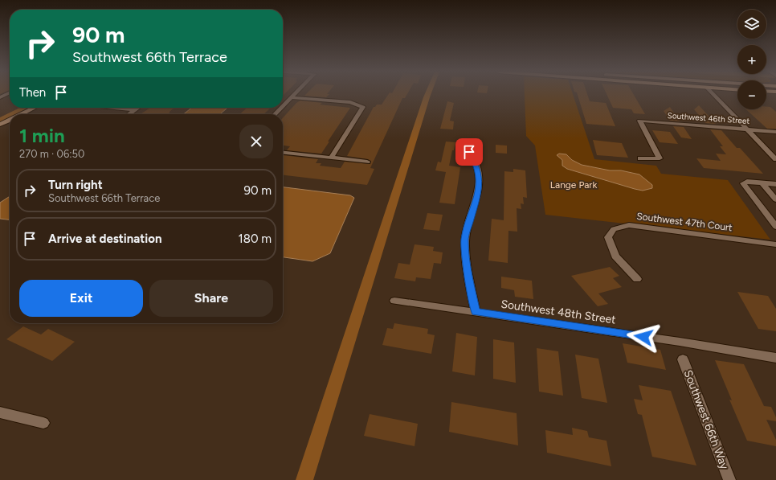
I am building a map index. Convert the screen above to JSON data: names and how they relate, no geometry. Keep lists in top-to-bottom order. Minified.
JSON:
{"streets":{"street":["Southwest 46th Street","Southwest 47th Court","Southwest 48th Street","Southwest 66th Way"]},"parks":["Lange Park"],"page":{"map_buttons":["+","−"],"turn":["90 m","Southwest 66th Terrace"],"then":"Then","heading":["1 min","270 m · 06:50"],"list":[{"name":"Turn right","note":"Southwest 66th Terrace","value":"90 m"},{"name":"Arrive at destination","value":"180 m"}],"buttons":["Exit","Share"]}}
